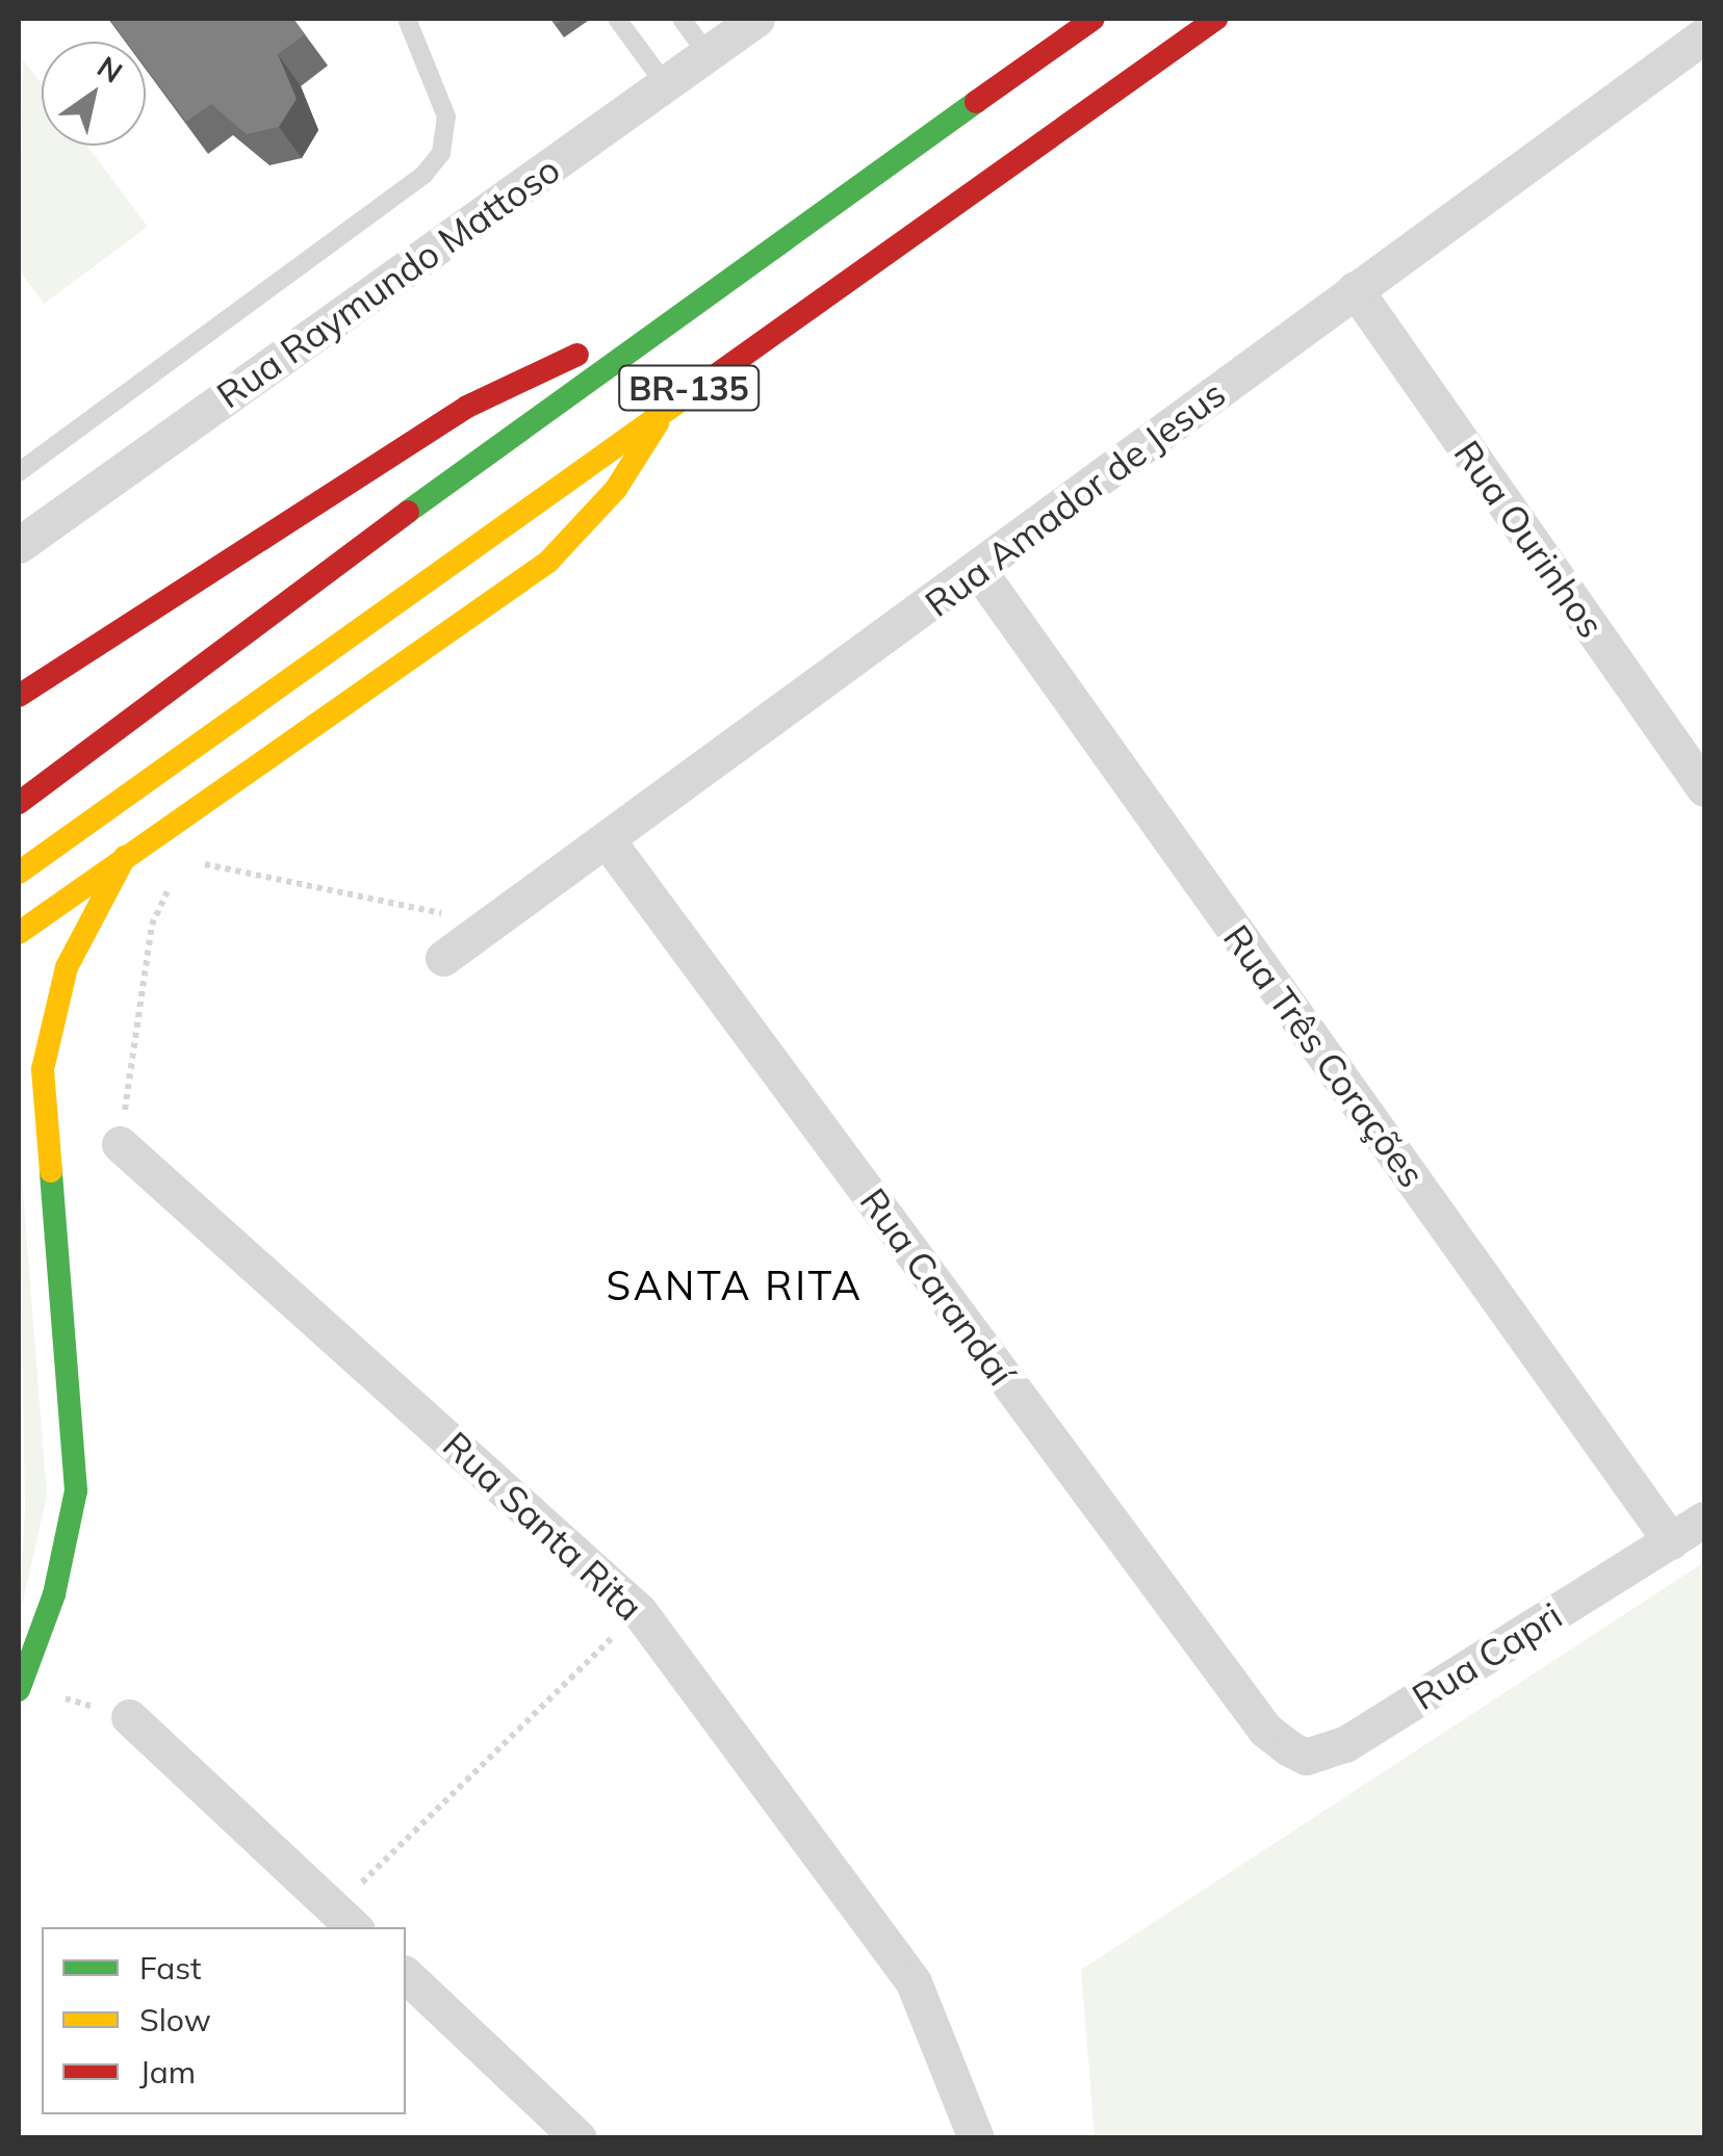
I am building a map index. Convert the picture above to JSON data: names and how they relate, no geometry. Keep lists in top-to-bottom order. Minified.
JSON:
{"streets":{"highway":["BR-135"],"street":["Rua Raymundo Mattoso","Rua Amador de Jesus","Rua Ourinhos","Rua Três Corações","Rua Carandaí","Rua Santa Rita","Rua Capri"]},"crossings":[["Rua Amador de Jesus","Rua Ourinhos"],["Rua Amador de Jesus","Rua Três Corações"],["Rua Amador de Jesus","Rua Carandaí"],["Rua Três Corações","Rua Capri"],["Rua Carandaí","Rua Capri"]],"districts":["SANTA RITA"],"legend":["Fast","Slow","Jam"],"north":"top right"}
